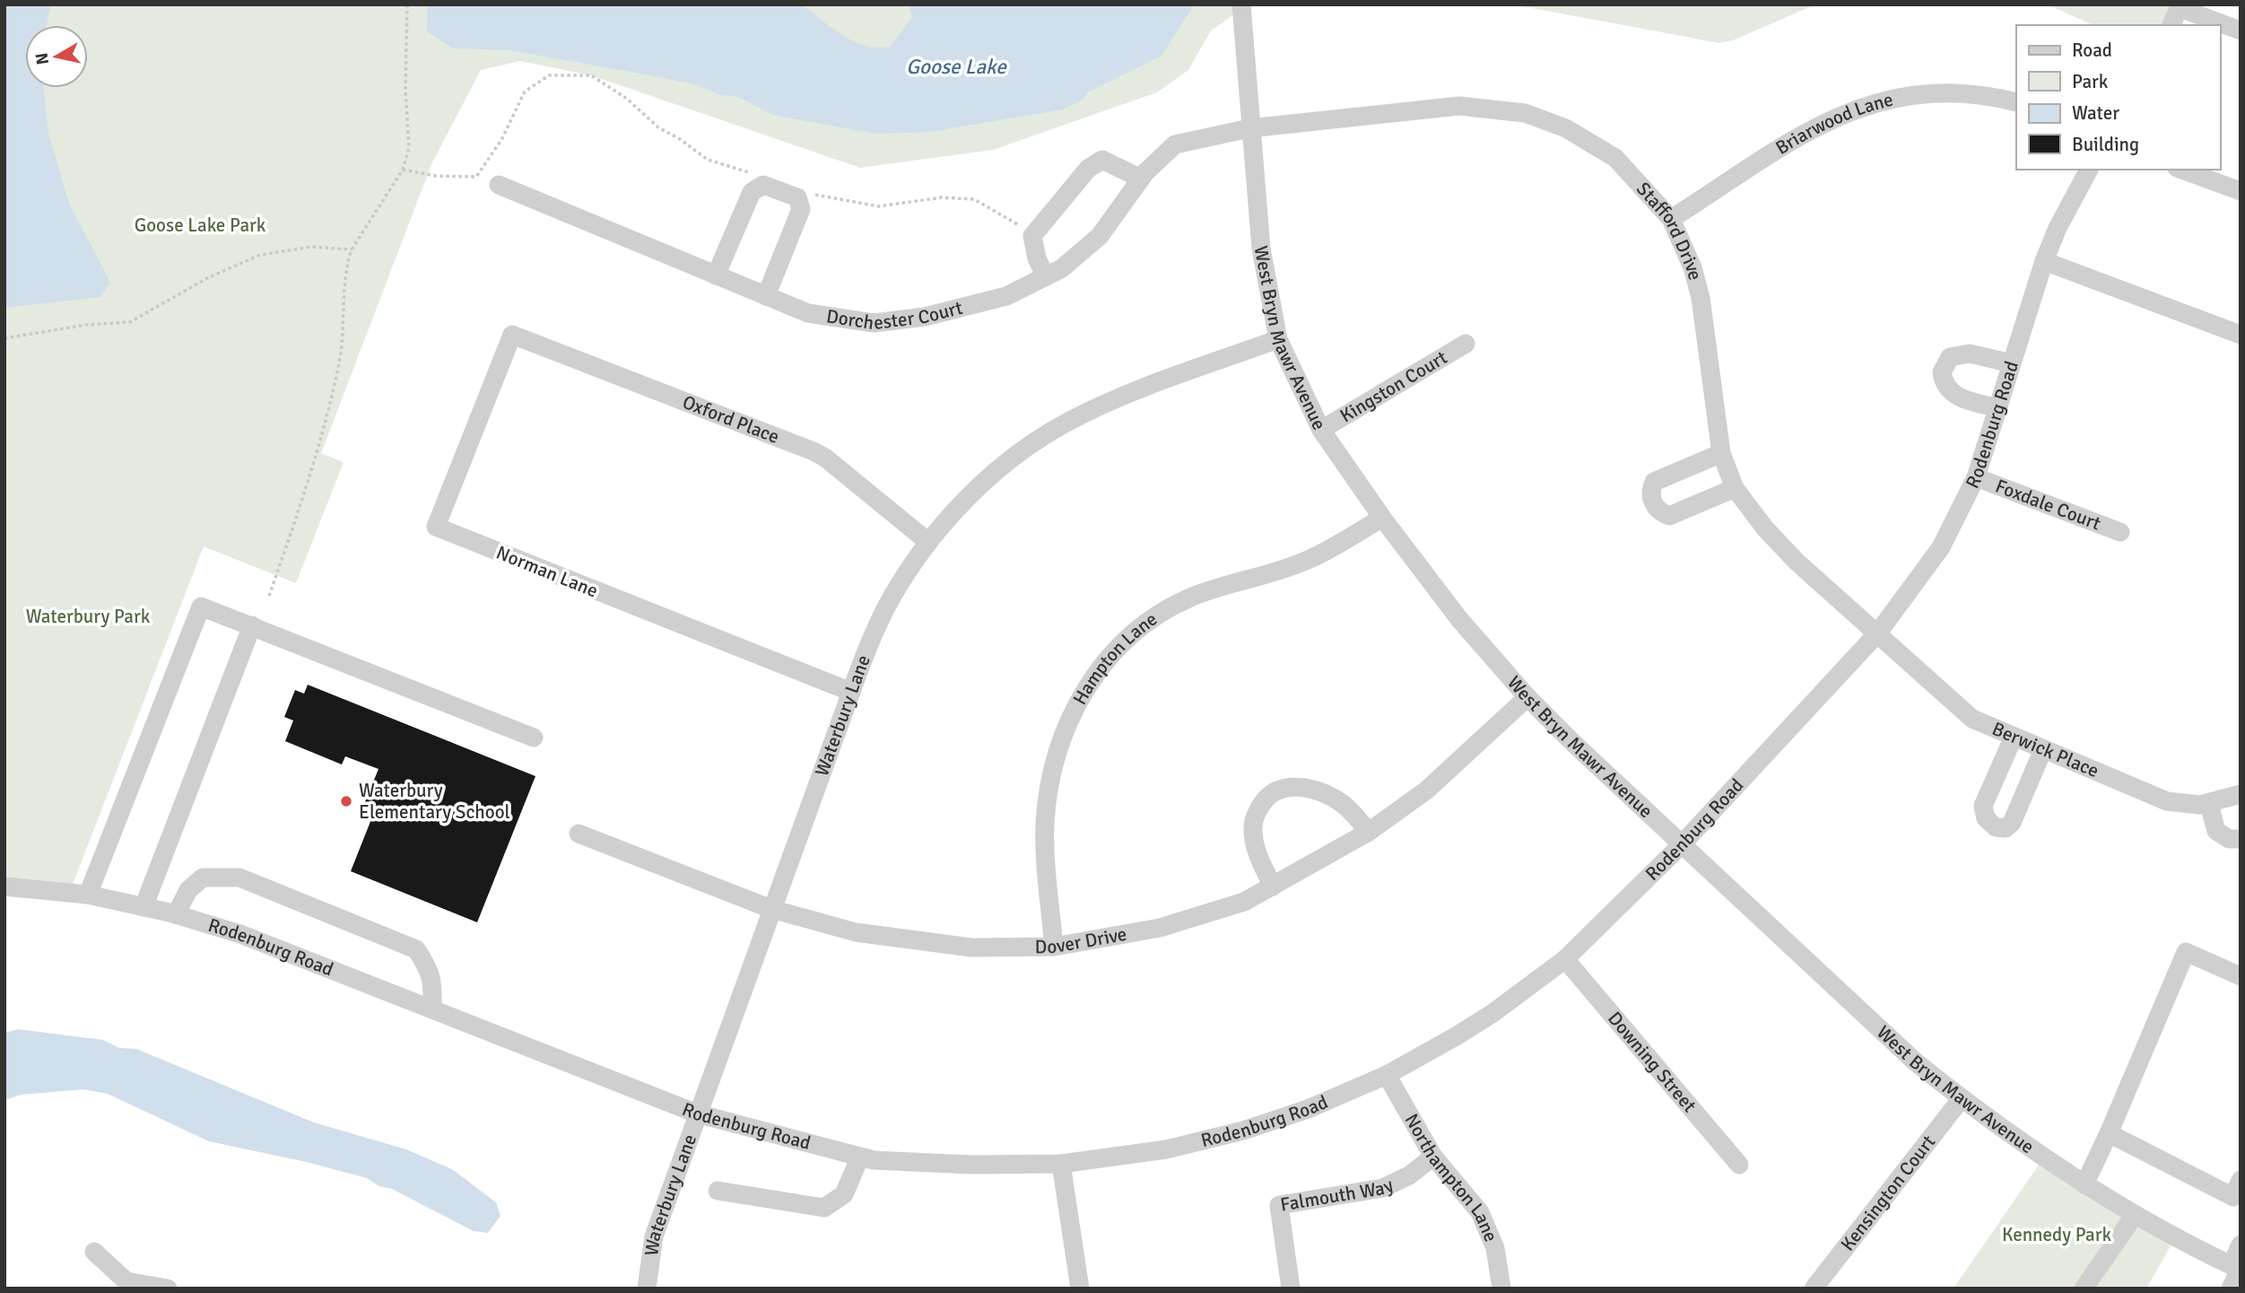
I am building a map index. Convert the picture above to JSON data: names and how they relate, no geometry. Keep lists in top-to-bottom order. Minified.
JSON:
{"streets":{"street":["Briarwood Lane","Stafford Drive","Dorchester Court","West Bryn Mawr Avenue","Kingston Court","Oxford Place","Rodenburg Road","Foxdale Court","Norman Lane","Hampton Lane","Waterbury Lane","Berwick Place","Dover Drive","Downing Street","Northampton Lane","Kensington Court","Falmouth Way"]},"crossings":[["Briarwood Lane","Stafford Drive"],["Stafford Drive","Dorchester Court"],["Stafford Drive","West Bryn Mawr Avenue"],["Stafford Drive","Rodenburg Road"],["Stafford Drive","Berwick Place"],["Dorchester Court","West Bryn Mawr Avenue"],["West Bryn Mawr Avenue","Kingston Court"],["West Bryn Mawr Avenue","Rodenburg Road"],["West Bryn Mawr Avenue","Hampton Lane"],["West Bryn Mawr Avenue","Waterbury Lane"],["West Bryn Mawr Avenue","Dover Drive"],["West Bryn Mawr Avenue","Kensington Court"],["Oxford Place","Norman Lane"],["Oxford Place","Waterbury Lane"],["Rodenburg Road","Foxdale Court"],["Rodenburg Road","Waterbury Lane"],["Rodenburg Road","Berwick Place"],["Rodenburg Road","Downing Street"],["Rodenburg Road","Northampton Lane"],["Norman Lane","Waterbury Lane"],["Hampton Lane","Dover Drive"],["Waterbury Lane","Dover Drive"],["Northampton Lane","Falmouth Way"]],"water":["Goose Lake"],"parks":["Goose Lake Park","Waterbury Park","Kennedy Park"],"places":["Waterbury Elementary School"],"legend":["Road","Park","Water","Building"],"north":"left"}
